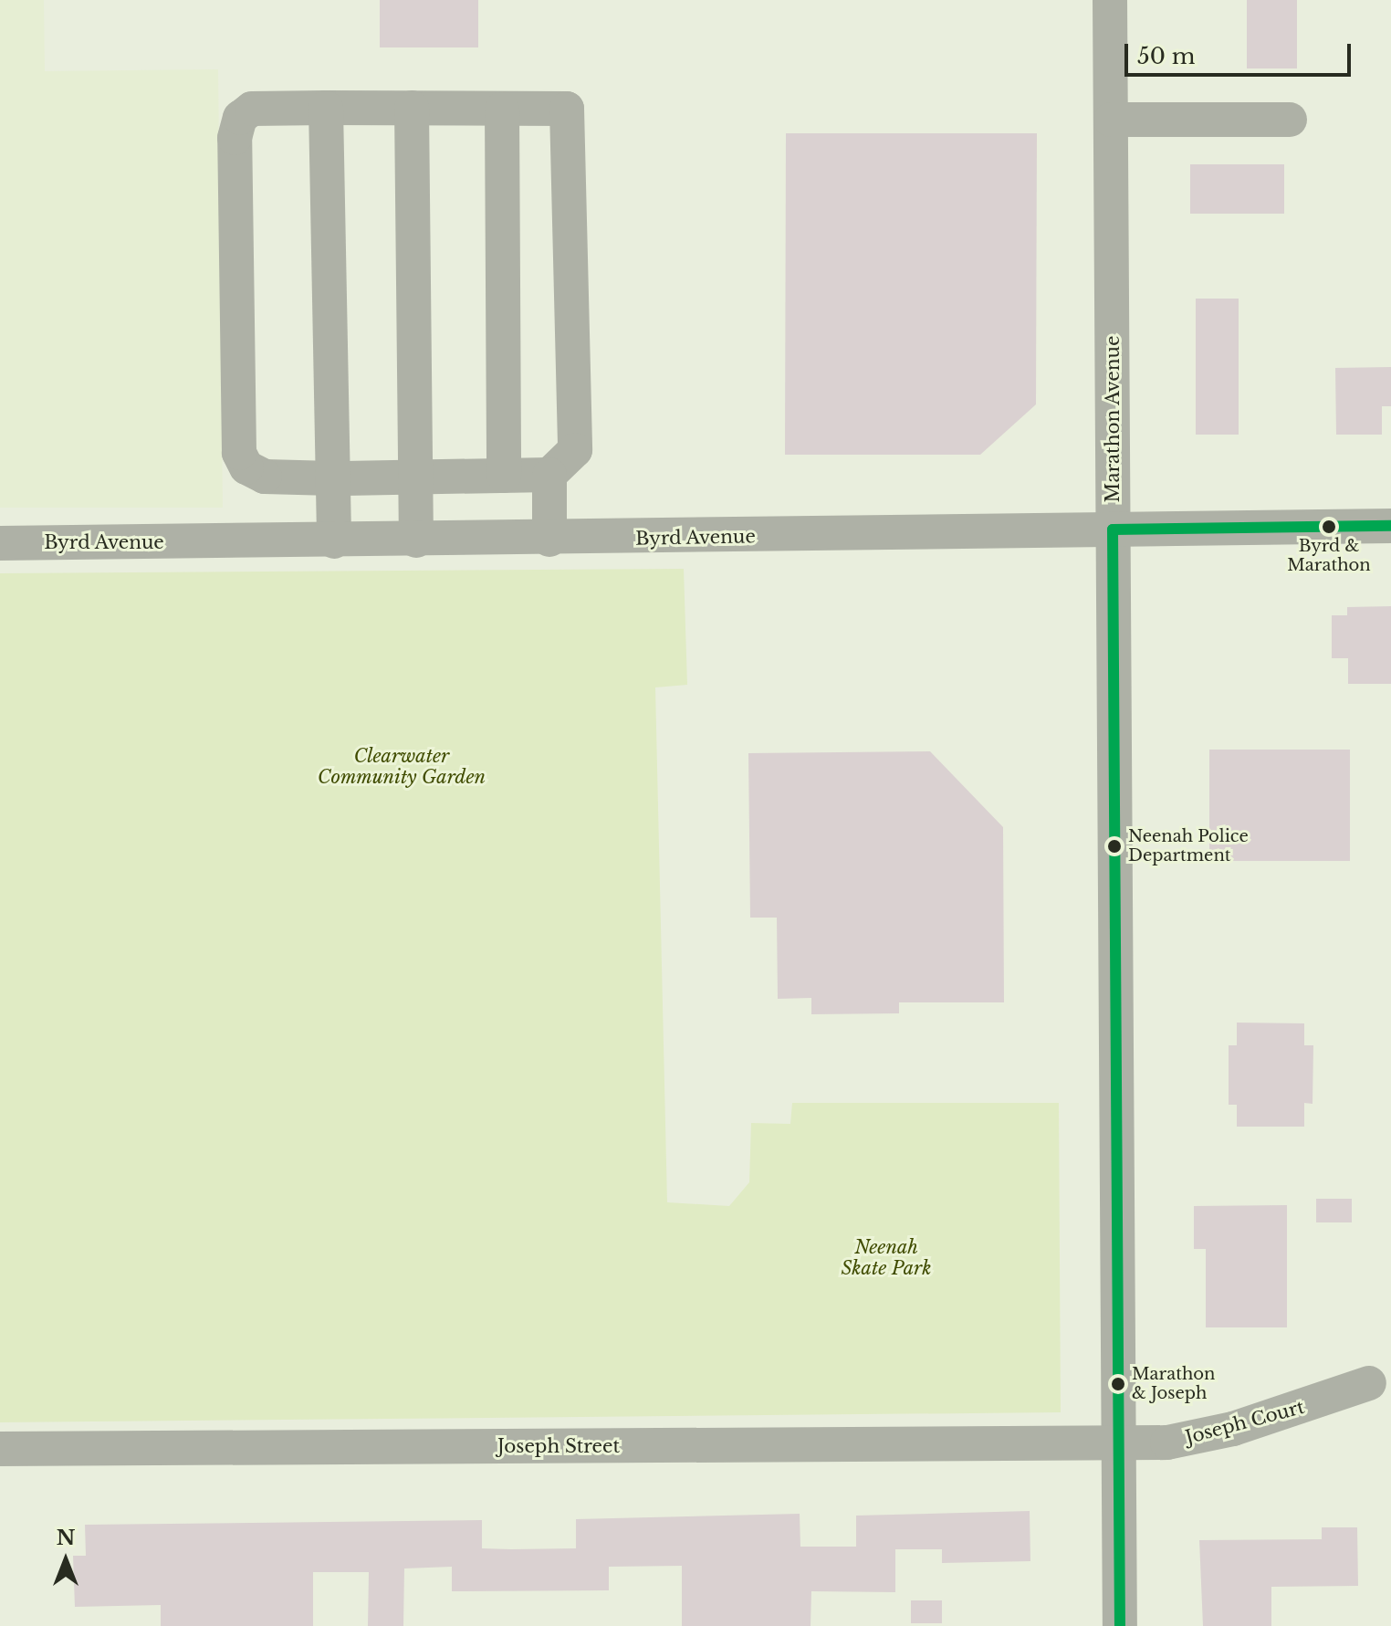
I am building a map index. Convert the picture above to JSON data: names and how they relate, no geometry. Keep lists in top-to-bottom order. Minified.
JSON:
{"streets":{"street":["Marathon Avenue","Byrd Avenue","Joseph Court","Joseph Street"]},"crossings":[["Marathon Avenue","Byrd Avenue"],["Marathon Avenue","Joseph Court"],["Marathon Avenue","Joseph Street"],["Joseph Court","Joseph Street"]],"parks":["Clearwater Community Garden","Neenah Skate Park"],"places":["Byrd & Marathon","Neenah Police Department","Marathon & Joseph"],"scale_bar":"50 m","north":"top"}
